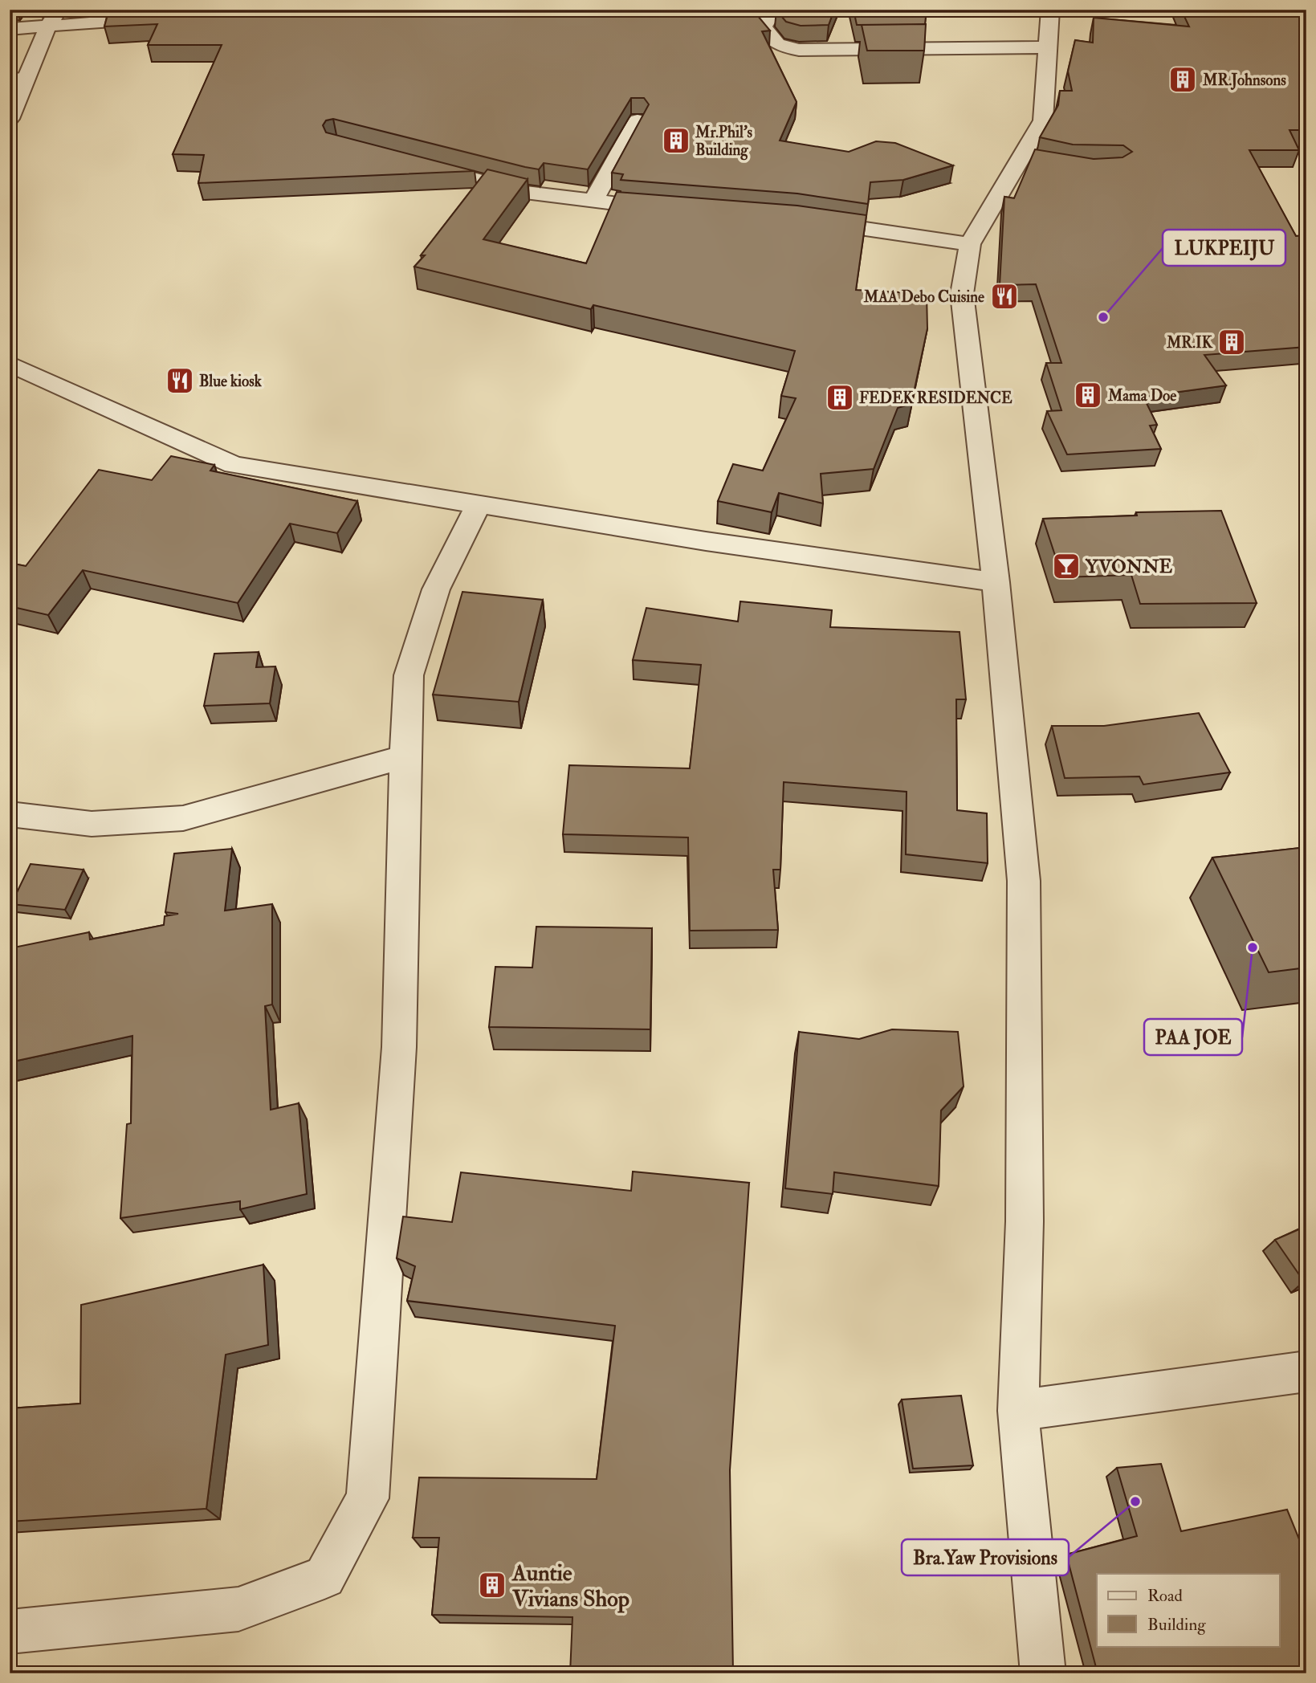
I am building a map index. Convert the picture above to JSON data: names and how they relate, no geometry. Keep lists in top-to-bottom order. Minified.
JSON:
{"places":{"building":["MR.Johnsons","Mr.Phil's Building","MR.IK","Mama Doe","FEDEK RESIDENCE","Auntie Vivians Shop"],"restaurant":["MAA Debo Cuisine","Blue kiosk"],"other":["LUKPEIJU","PAA JOE","Bra.Yaw Provisions"],"bar":["YVONNE"]},"legend":["Road","Building"]}
